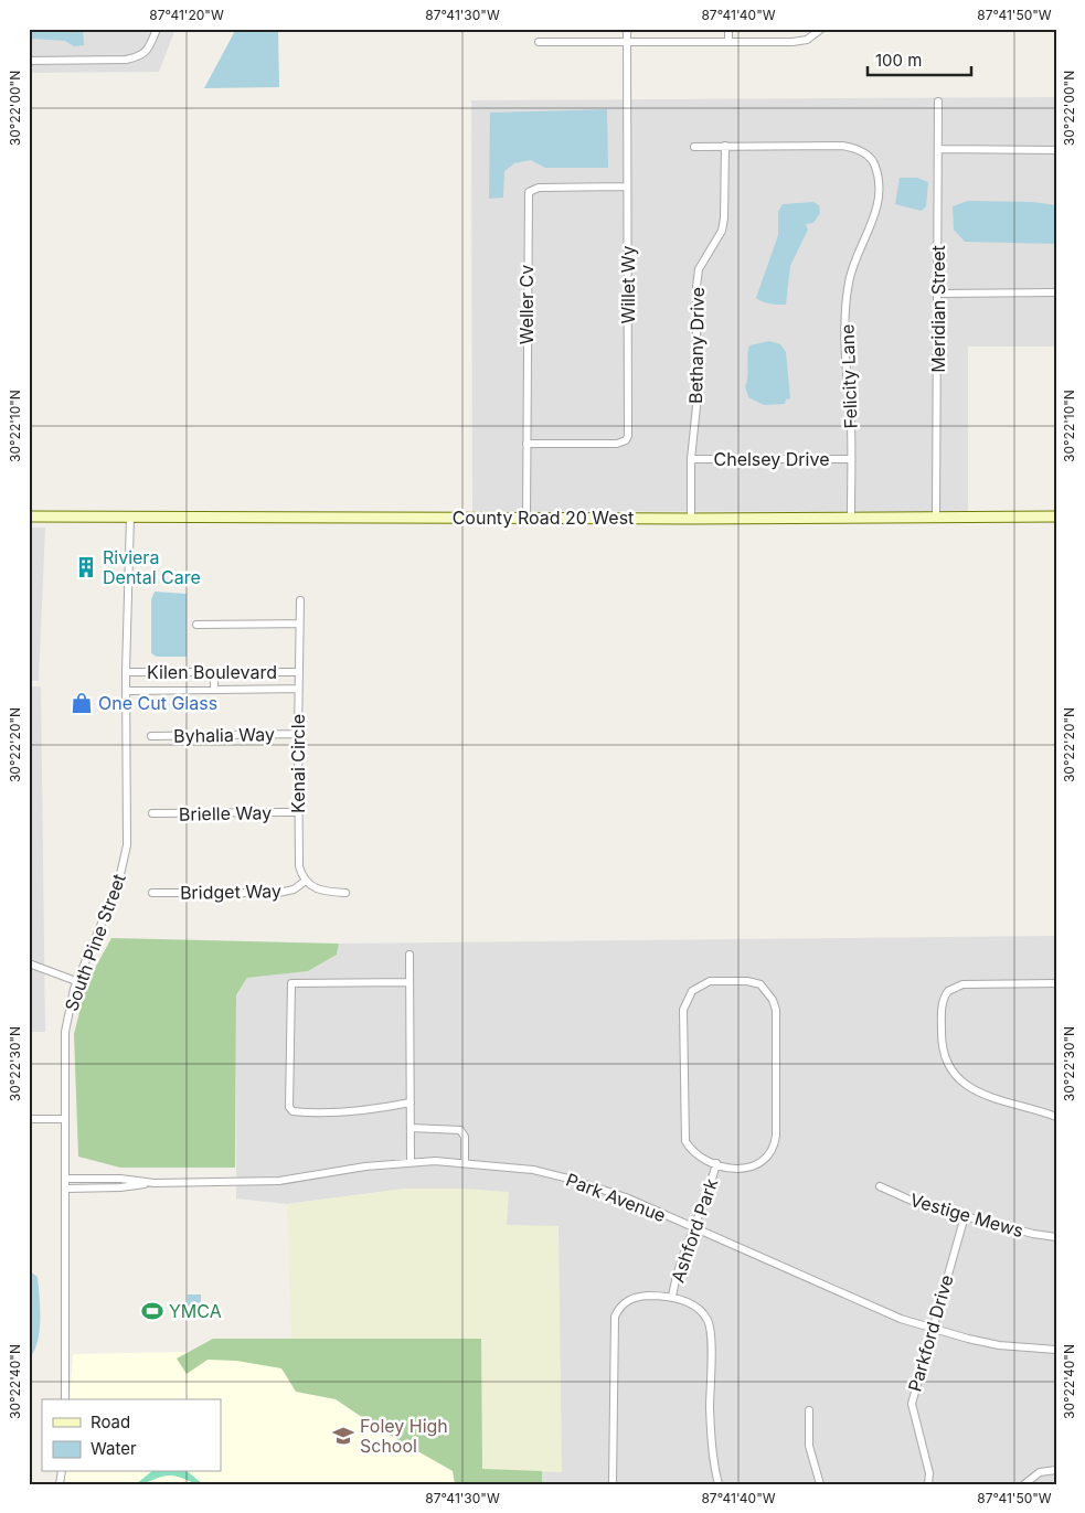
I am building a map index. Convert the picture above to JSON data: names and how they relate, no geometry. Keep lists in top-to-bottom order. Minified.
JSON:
{"streets":{"street":["Willet Wy","Weller Cv","Meridian Street","Bethany Drive","Felicity Lane","Chelsey Drive","County Road 20 West","Kilen Boulevard","Byhalia Way","Kenai Circle","Brielle Way","Bridget Way","South Pine Street","Park Avenue","Vestige Mews","Ashford Park","Parkford Drive"]},"crossings":[["Willet Wy","Weller Cv"],["Weller Cv","County Road 20 West"],["Meridian Street","County Road 20 West"],["Bethany Drive","Felicity Lane"],["Bethany Drive","Chelsey Drive"],["Bethany Drive","County Road 20 West"],["Felicity Lane","Chelsey Drive"],["Felicity Lane","County Road 20 West"],["County Road 20 West","South Pine Street"],["Kilen Boulevard","Kenai Circle"],["Kilen Boulevard","South Pine Street"],["Byhalia Way","Kenai Circle"],["Kenai Circle","Brielle Way"],["Kenai Circle","Bridget Way"],["South Pine Street","Park Avenue"],["Park Avenue","Ashford Park"],["Park Avenue","Parkford Drive"],["Vestige Mews","Parkford Drive"]],"places":{"building":["Riviera Dental Care"],"shop":["One Cut Glass"],"sports":["YMCA"],"school or university":["Foley High School"]},"legend":["Road","Water"],"scale_bar":"100 m","coordinates":["87°41'20\"W","87°41'30\"W","87°41'40\"W","87°41'50\"W","30°22'00\"N","30°22'10\"N","30°22'20\"N","30°22'30\"N","30°22'40\"N"]}
